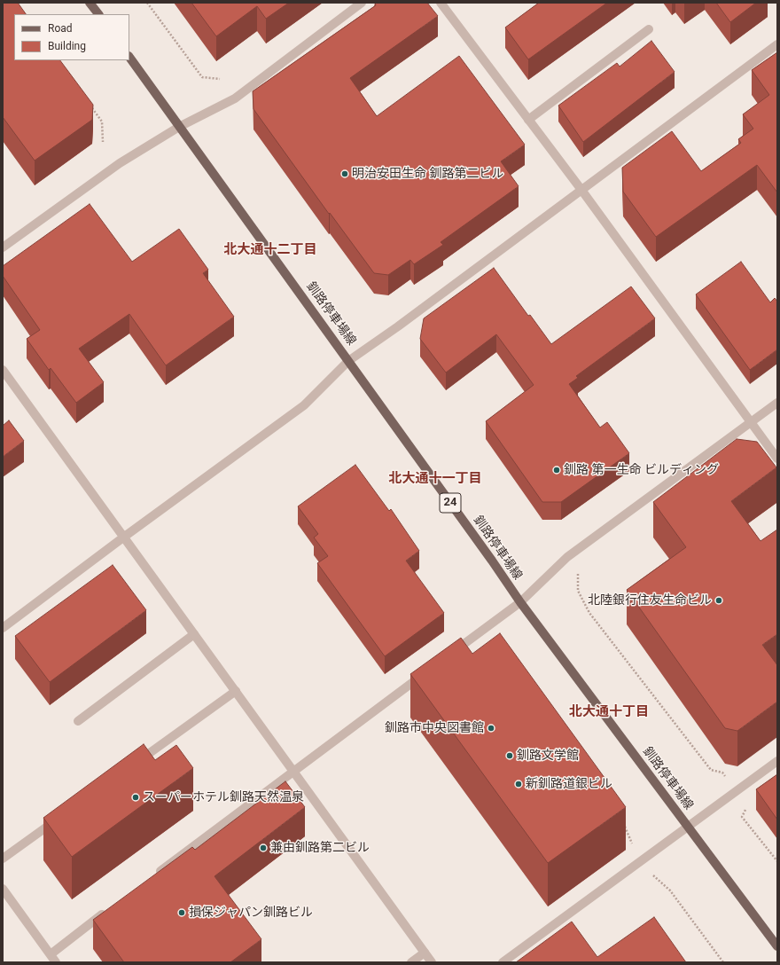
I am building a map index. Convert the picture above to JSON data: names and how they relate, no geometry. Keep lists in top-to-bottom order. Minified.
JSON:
{"streets":{"main road":["釧路停車場線","24"]},"districts":["北大通十二丁目","北大通十一丁目","北大通十丁目"],"places":["明治安田生命 釧路第二ビル","釧路 第一生命 ビルディング","北陸銀行住友生命ビル","釧路市中央図書館","釧路文学館","新釧路道銀ビル","スーパーホテル釧路天然温泉","兼由釧路第二ビル","損保ジャパン釧路ビル"],"legend":["Road","Building"]}
